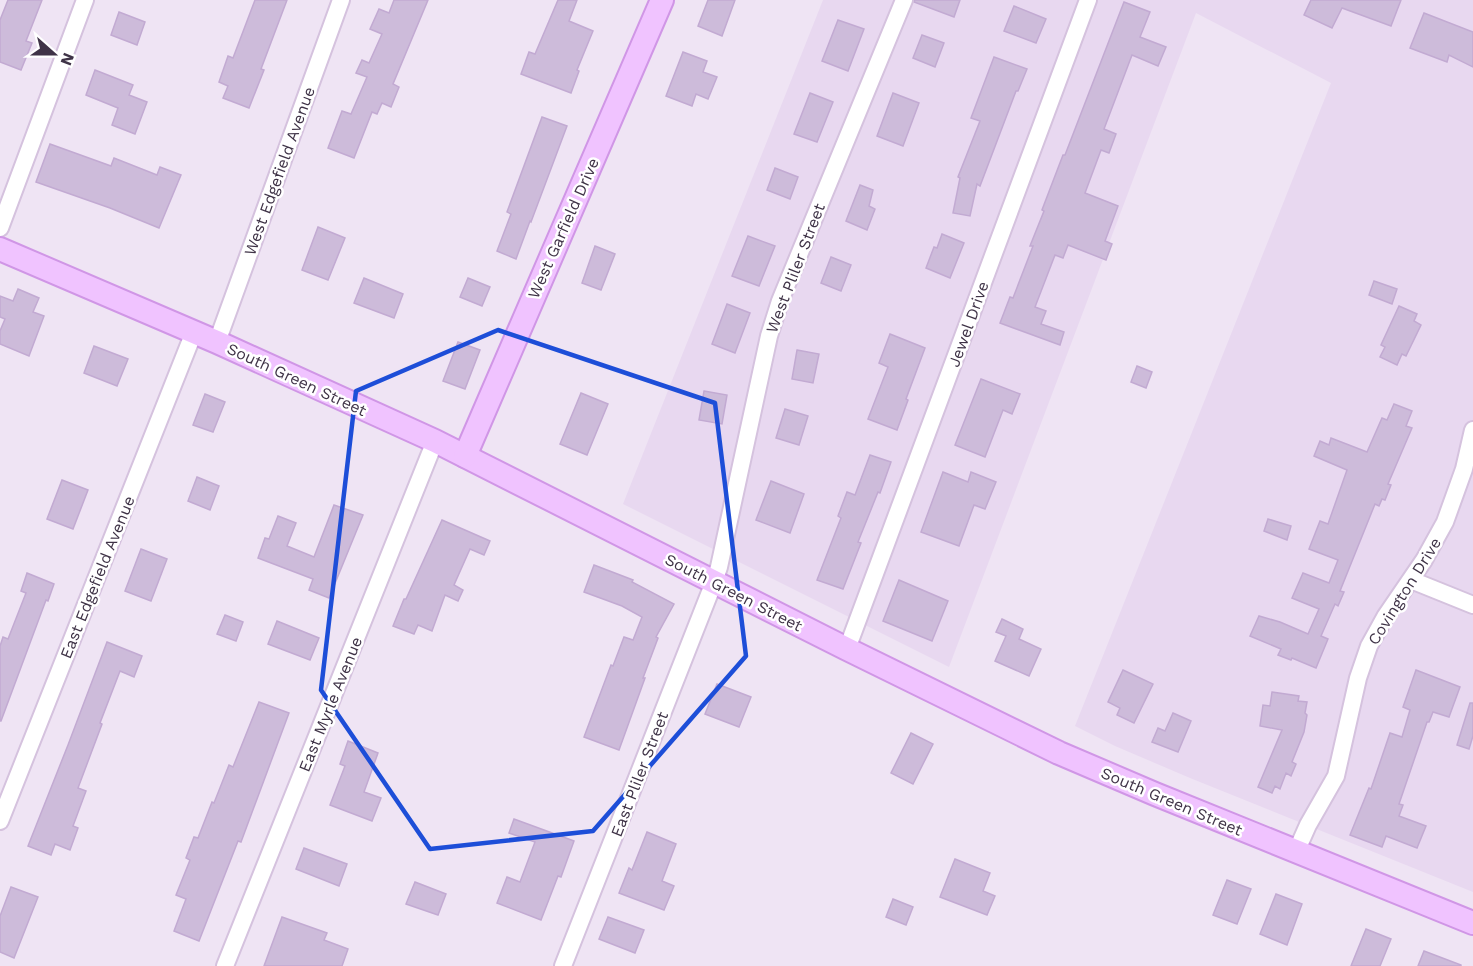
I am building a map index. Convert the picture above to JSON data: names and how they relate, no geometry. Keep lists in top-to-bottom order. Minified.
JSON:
{"streets":{"street":["West Edgefield Avenue","West Garfield Drive","West Pliler Street","Jewel Drive","South Green Street","East Edgefield Avenue","Covington Drive","East Myrle Avenue","East Pliler Street"]},"crossings":[["West Edgefield Avenue","South Green Street"],["West Garfield Drive","South Green Street"],["West Pliler Street","South Green Street"],["West Pliler Street","East Pliler Street"],["Jewel Drive","South Green Street"],["South Green Street","East Edgefield Avenue"],["South Green Street","Covington Drive"],["South Green Street","East Myrle Avenue"],["South Green Street","East Pliler Street"]],"north":"right"}
